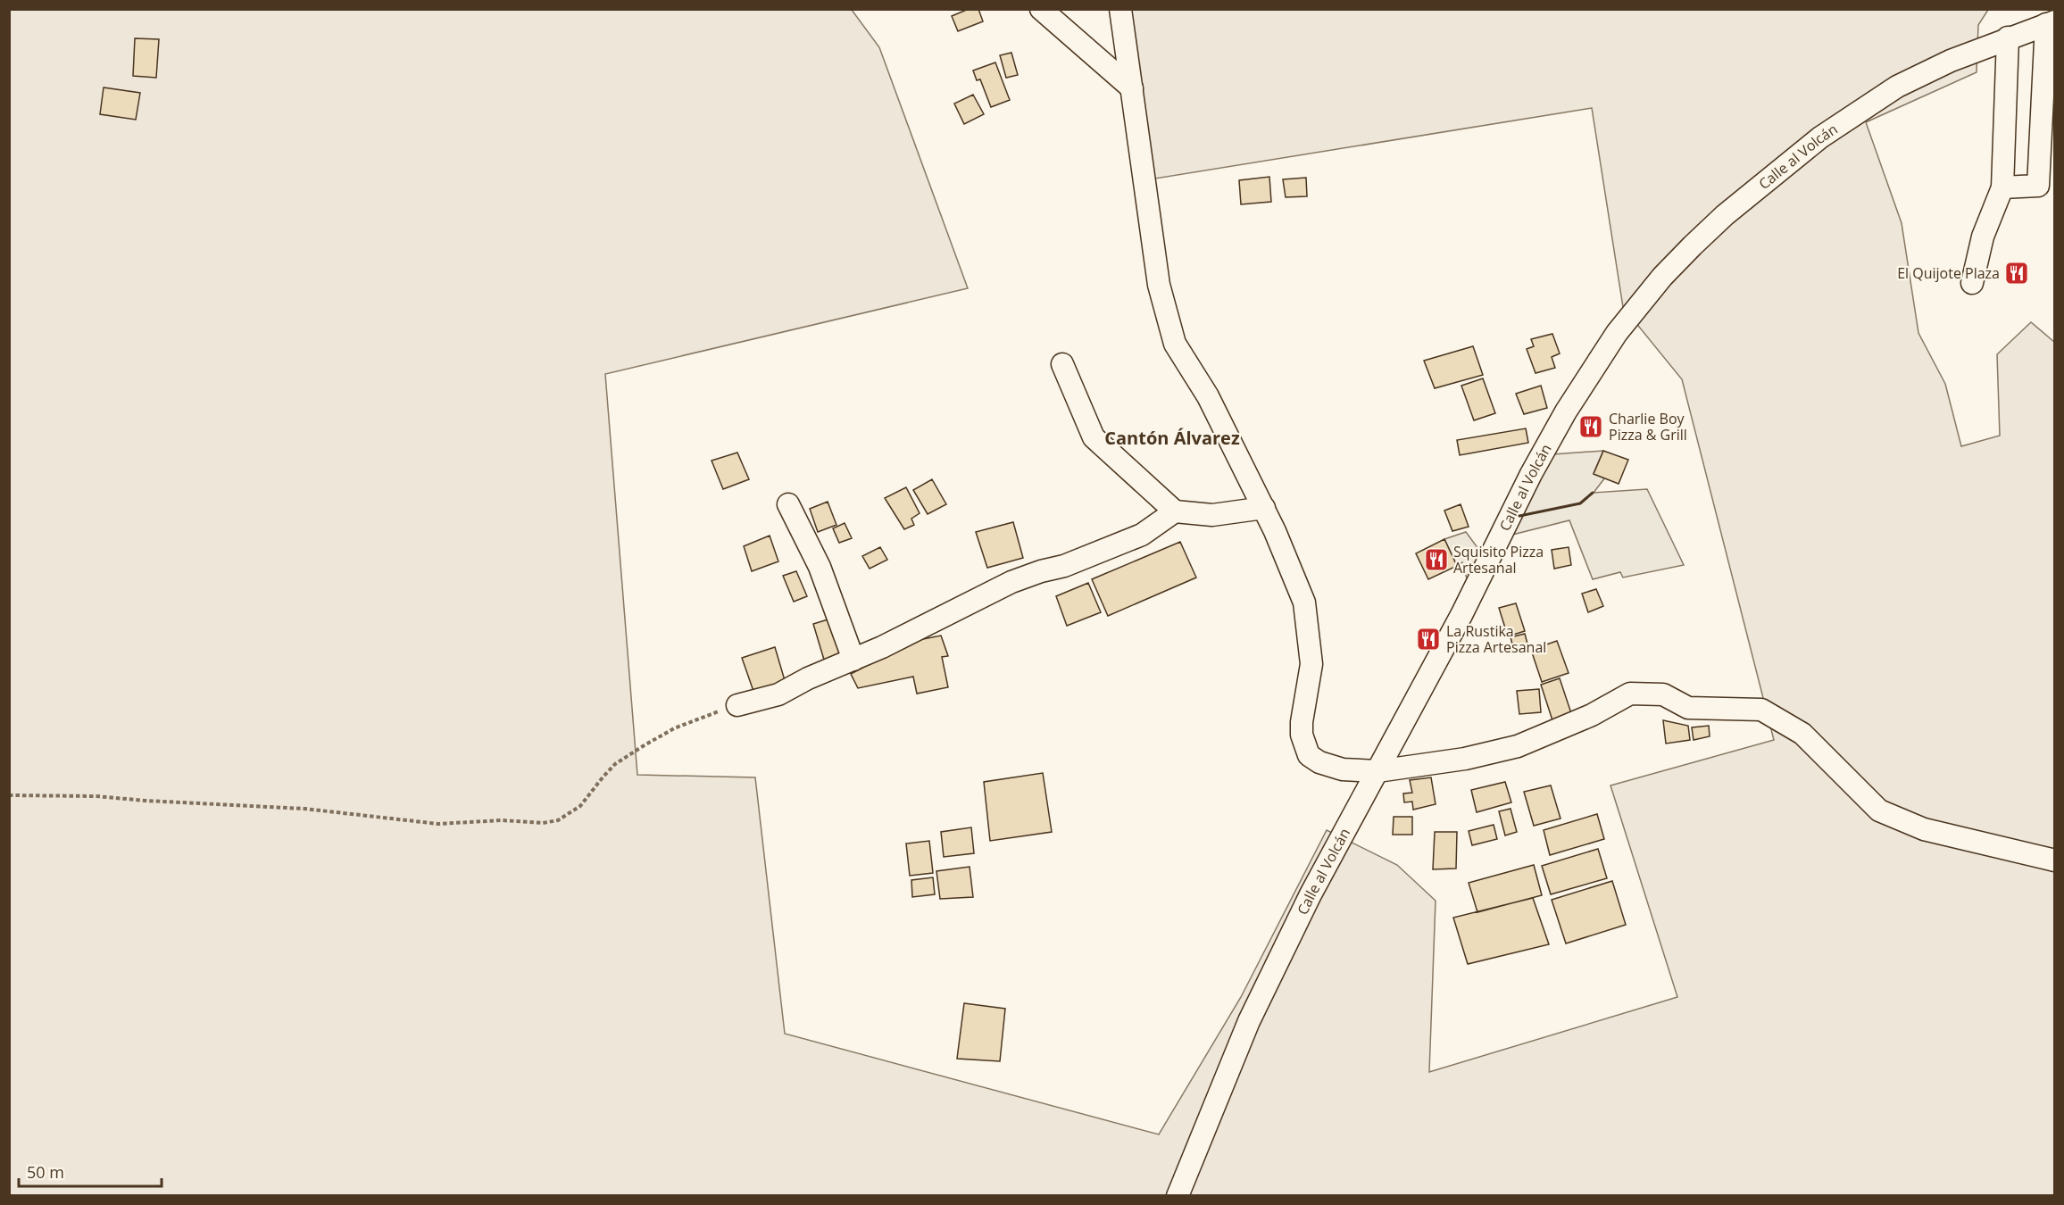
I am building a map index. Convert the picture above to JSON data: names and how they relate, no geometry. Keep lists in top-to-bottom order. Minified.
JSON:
{"streets":{"street":["Calle al Volcán"]},"districts":["Cantón Álvarez"],"places":{"restaurant":["El Quijote Plaza","Charlie Boy Pizza & Grill","Squisito Pizza Artesanal","La Rustika Pizza Artesanal"]},"scale_bar":"50 m"}
